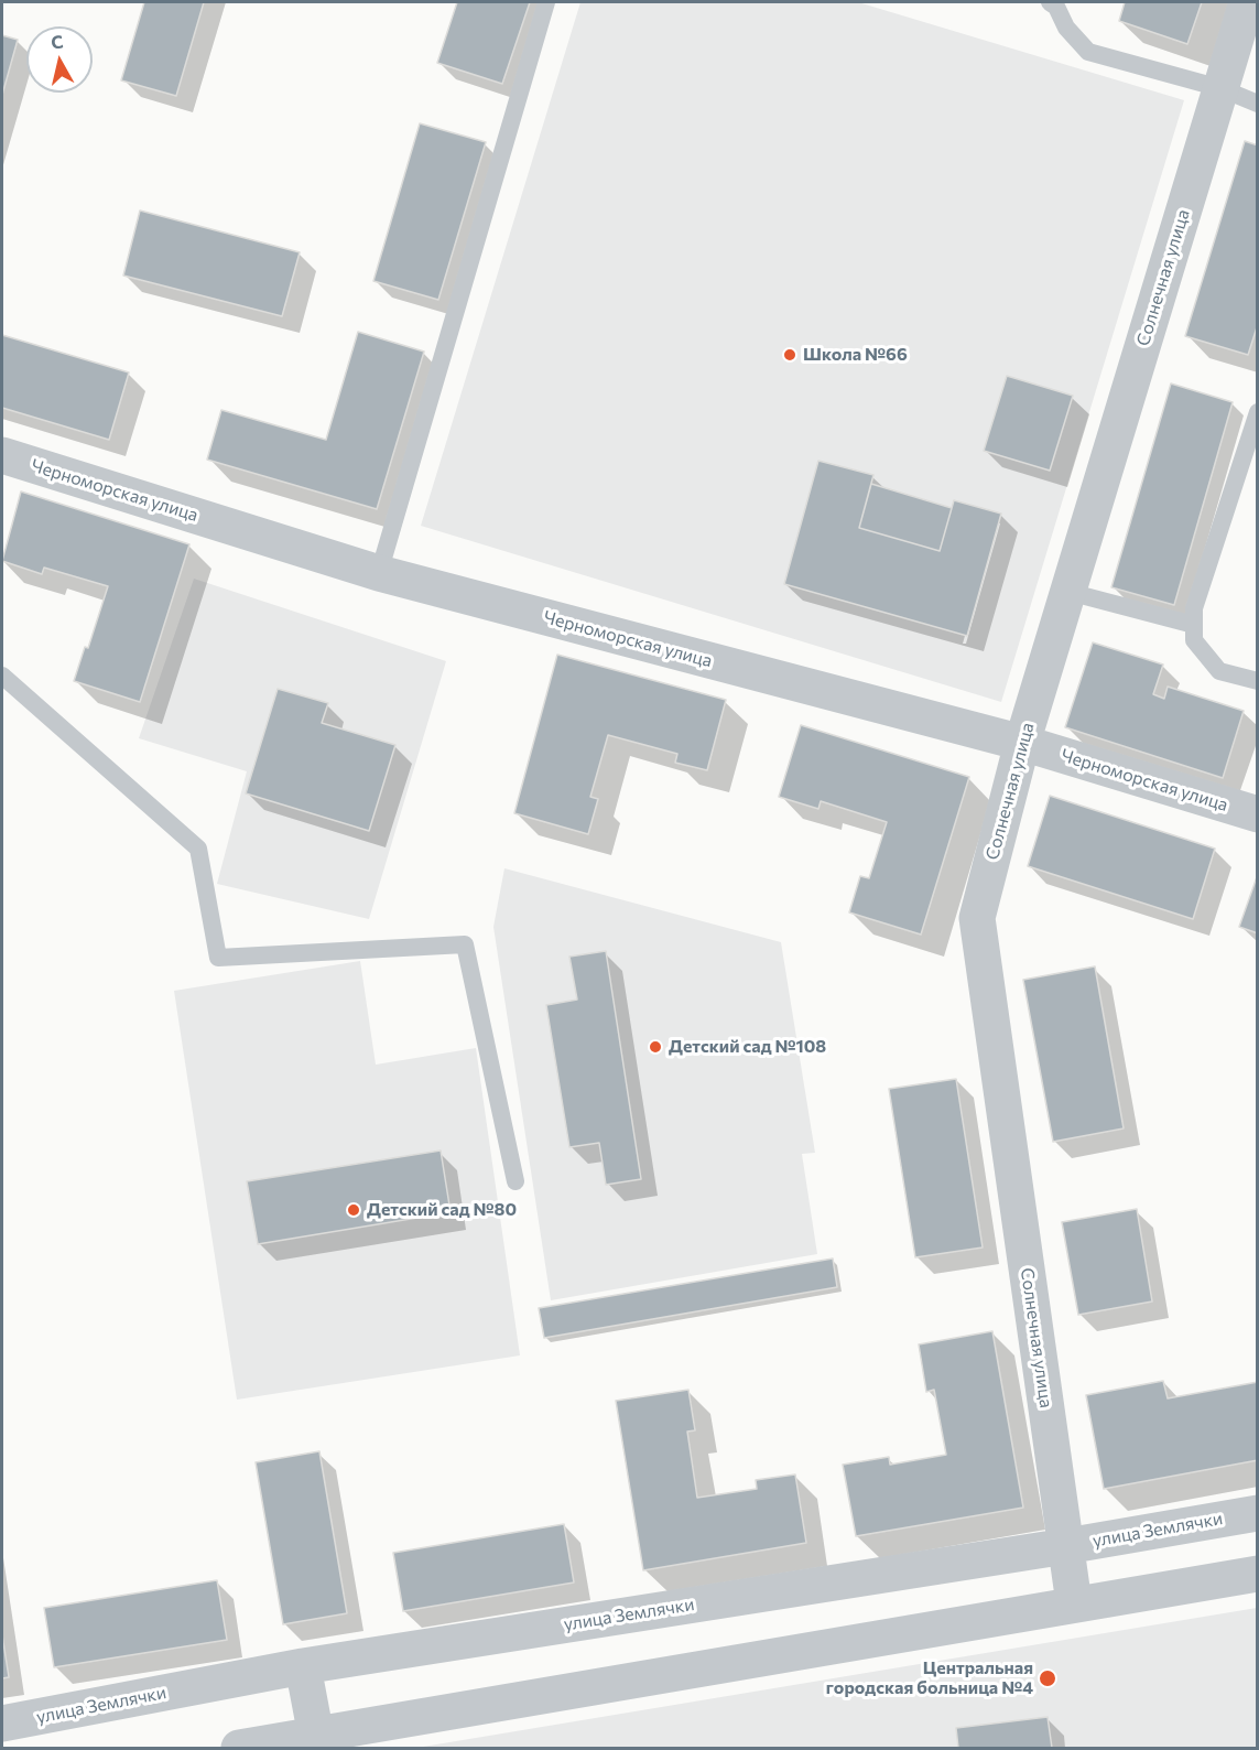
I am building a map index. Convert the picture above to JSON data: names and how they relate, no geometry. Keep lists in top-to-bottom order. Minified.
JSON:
{"streets":{"street":["Солнечная улица","Черноморская улица","улица Землячки"]},"crossings":[["Солнечная улица","Черноморская улица"],["Солнечная улица","улица Землячки"]],"places":["Школа №66","Детский сад №108","Детский сад №80","Центральная городская больница №4"],"north":"top"}
